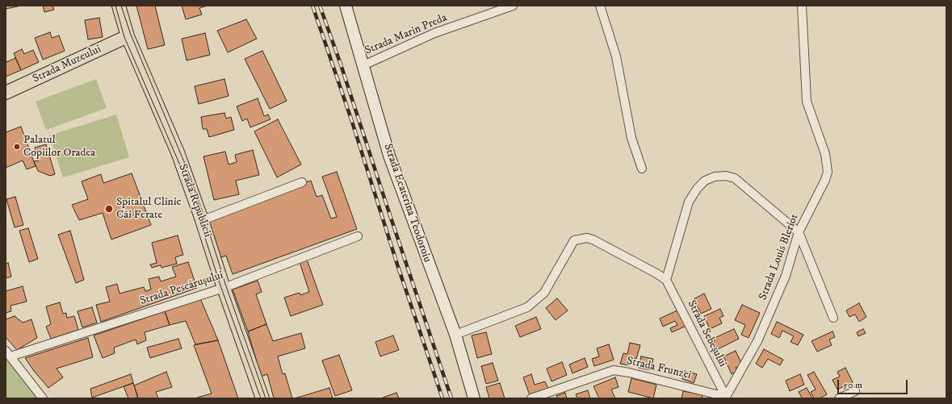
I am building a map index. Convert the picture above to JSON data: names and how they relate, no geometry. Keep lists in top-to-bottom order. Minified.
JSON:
{"streets":{"main road":["Strada Muzeului","Strada Republicii","Strada Ecaterina Teodoroiu"],"street":["Strada Marin Preda","Strada Louis Bleriot","Strada Pescărușului","Strada Sebeșului","Strada Frunzei"]},"crossings":[["Strada Marin Preda","Strada Ecaterina Teodoroiu"],["Strada Muzeului","Strada Republicii"],["Strada Republicii","Strada Pescărușului"],["Strada Louis Bleriot","Strada Sebeșului"],["Strada Louis Bleriot","Strada Frunzei"],["Strada Sebeșului","Strada Frunzei"]],"places":["Palatul Copiilor Oradea","Spitalul Clinic Căi Ferate"],"scale_bar":"50 m"}
